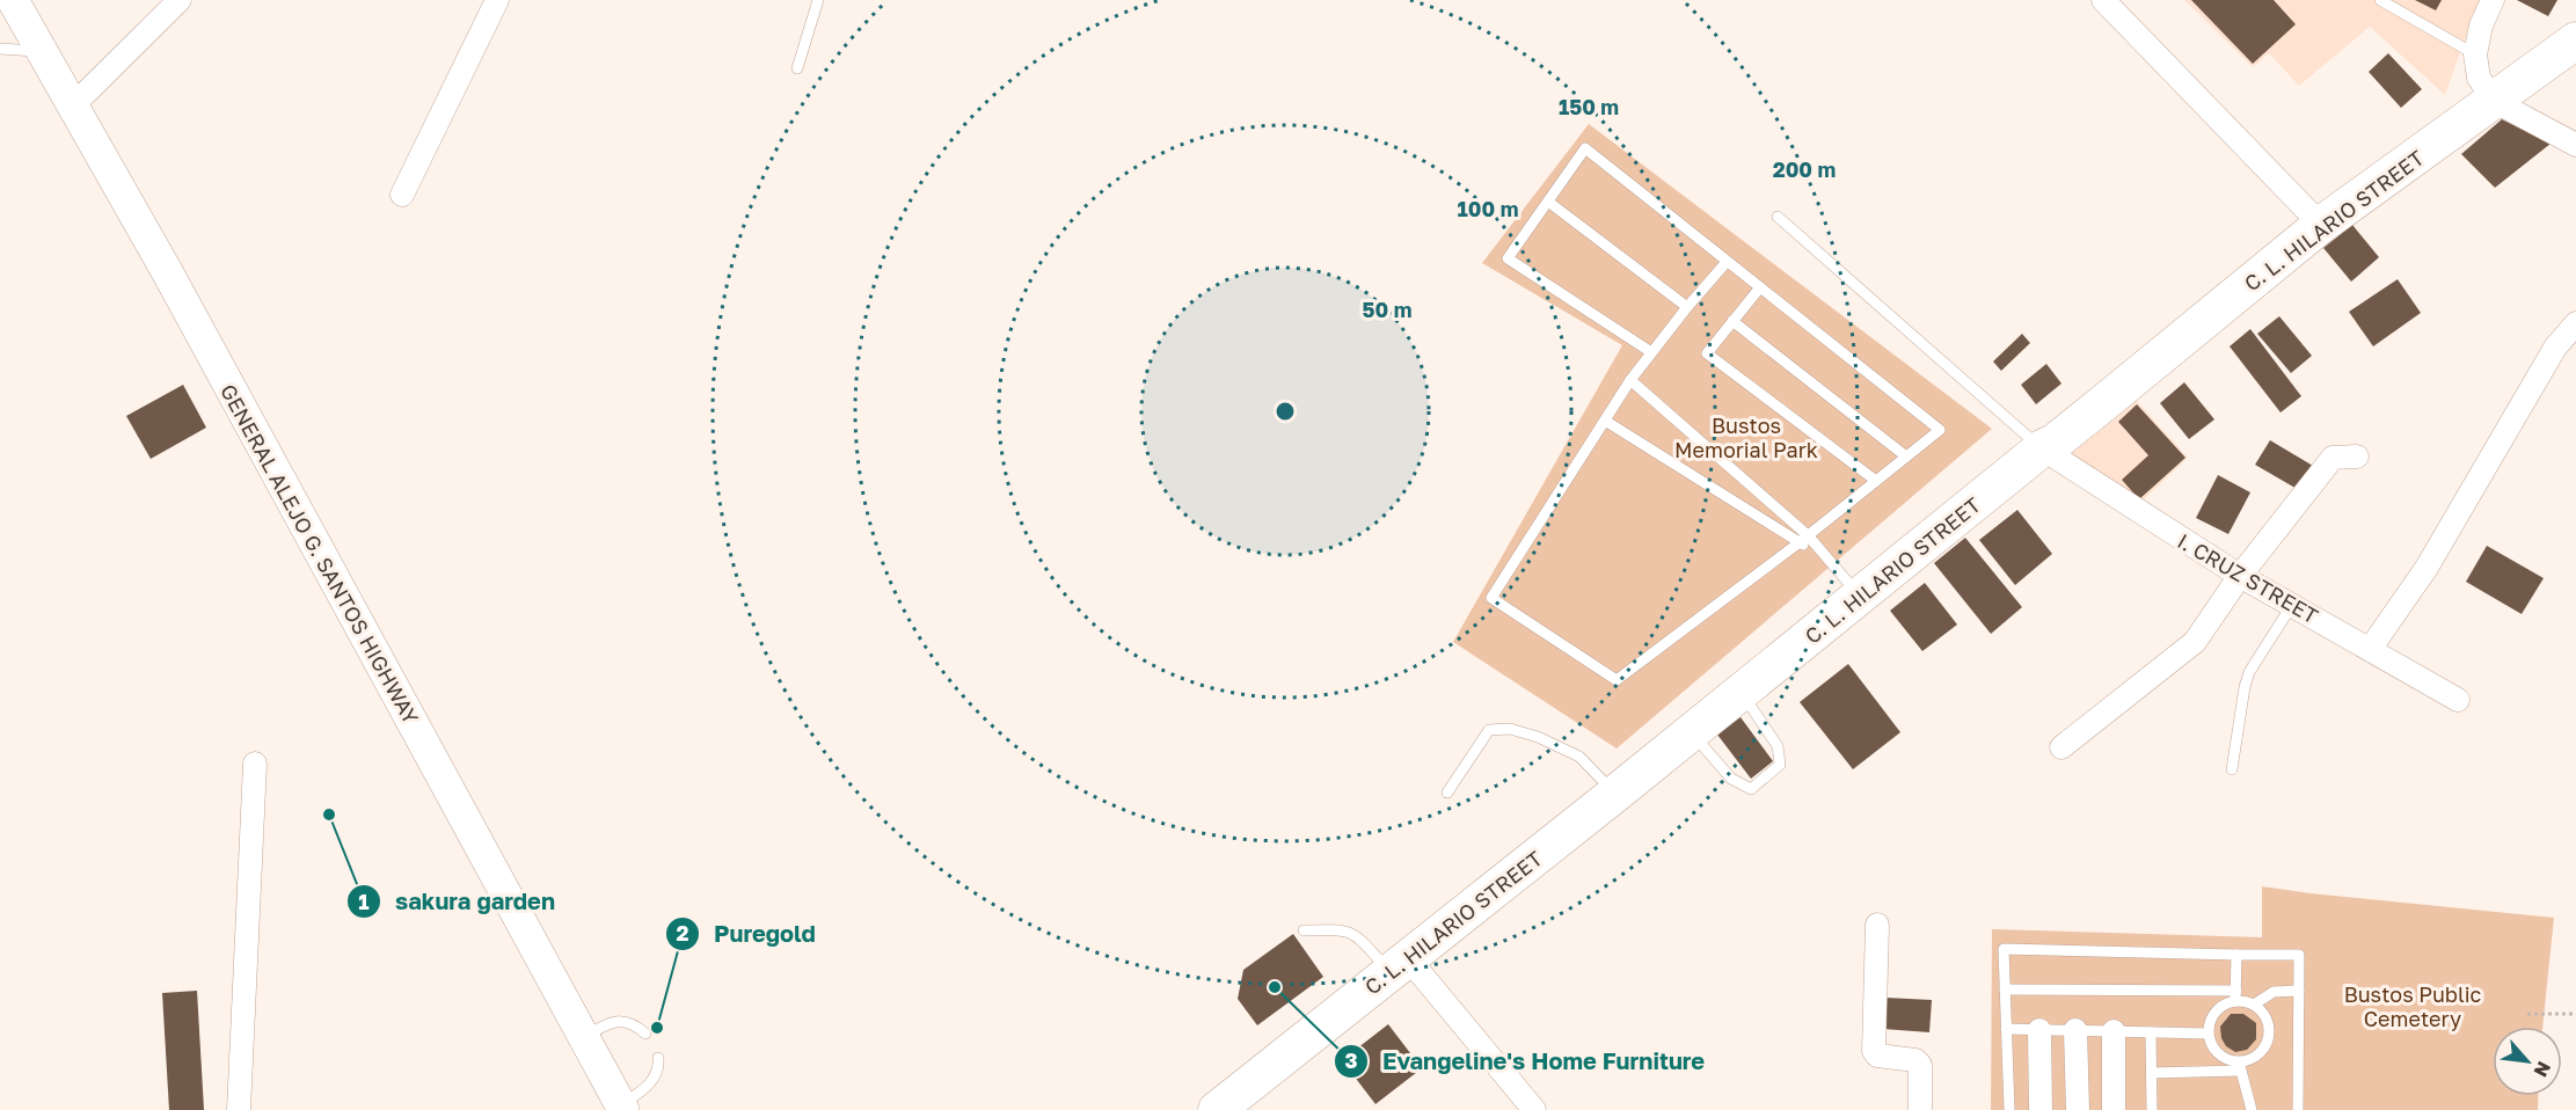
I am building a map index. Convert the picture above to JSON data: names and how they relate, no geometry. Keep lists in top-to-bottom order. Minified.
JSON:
{"streets":{"main road":["C. L. HILARIO STREET","GENERAL ALEJO G. SANTOS HIGHWAY"],"street":["I. CRUZ STREET"]},"crossings":[["C. L. HILARIO STREET","I. CRUZ STREET"]],"parks":["Bustos Memorial Park","Bustos Public Cemetery"],"places":["sakura garden","Evangeline's Home Furniture","Puregold"],"north":"bottom right","rings":["150 m","200 m","100 m","50 m"]}
